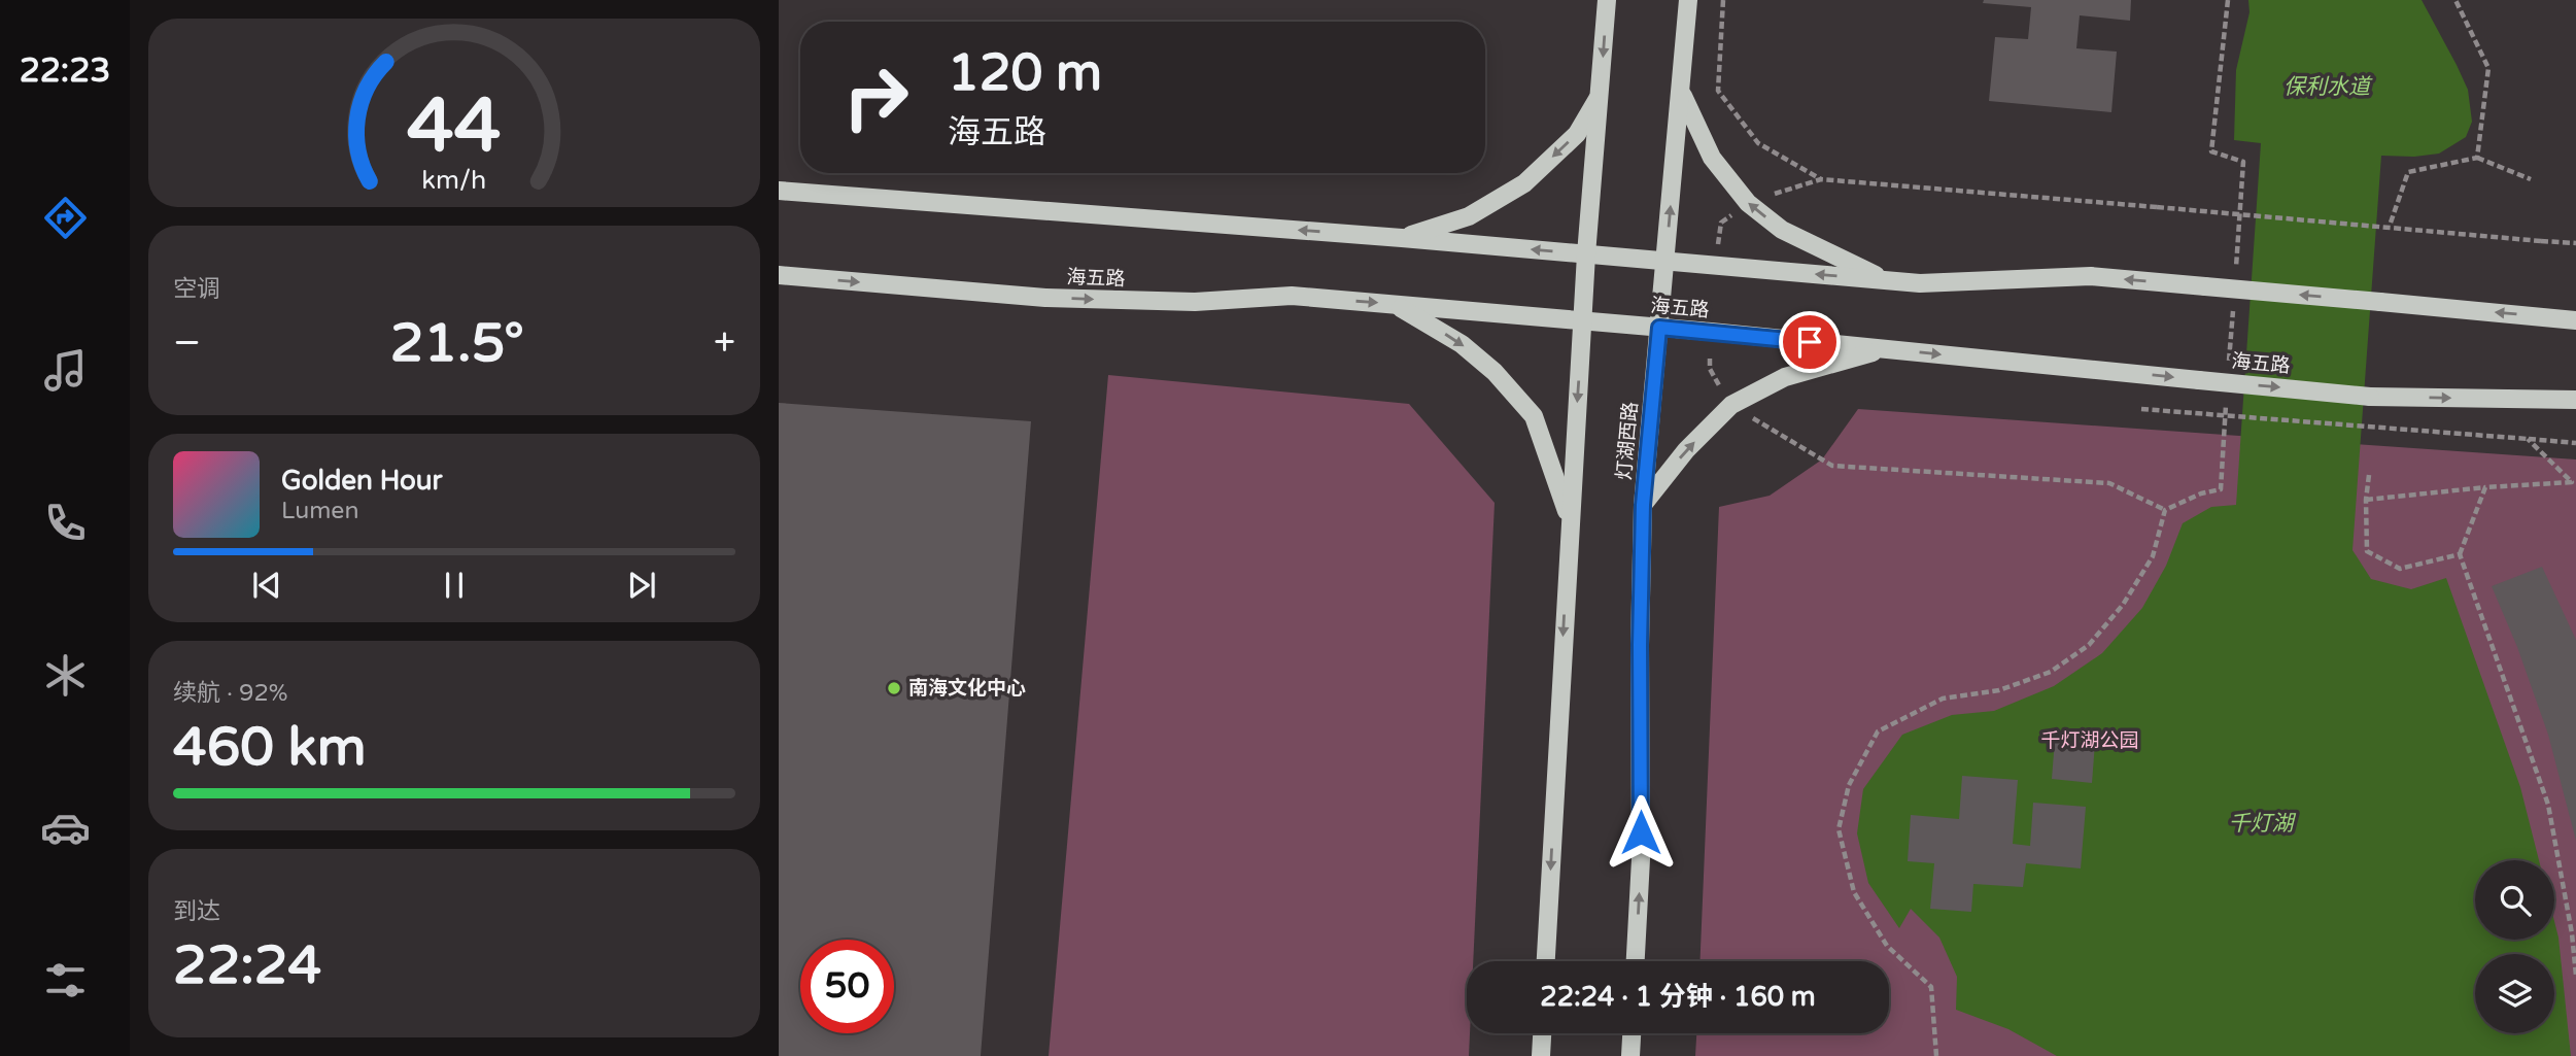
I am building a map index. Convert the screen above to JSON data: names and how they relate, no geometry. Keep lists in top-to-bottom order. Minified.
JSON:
{"streets":{"main road":["海五路","灯湖西路"]},"crossings":[["海五路","灯湖西路"]],"water":["保利水道","千灯湖"],"parks":["千灯湖公园"],"places":["南海文化中心"],"page":{"tabs":"22:23","turn":["120 m","海五路"],"tile":["空调",["续航 · 92%","460 km"],["到达","22:24"]],"heat":["−","21.5°","+"],"song":["Golden Hour","Lumen"],"limit":"50","trip":"22:24 · 1 分钟 · 160 m","gauge":["44","km/h"]}}
